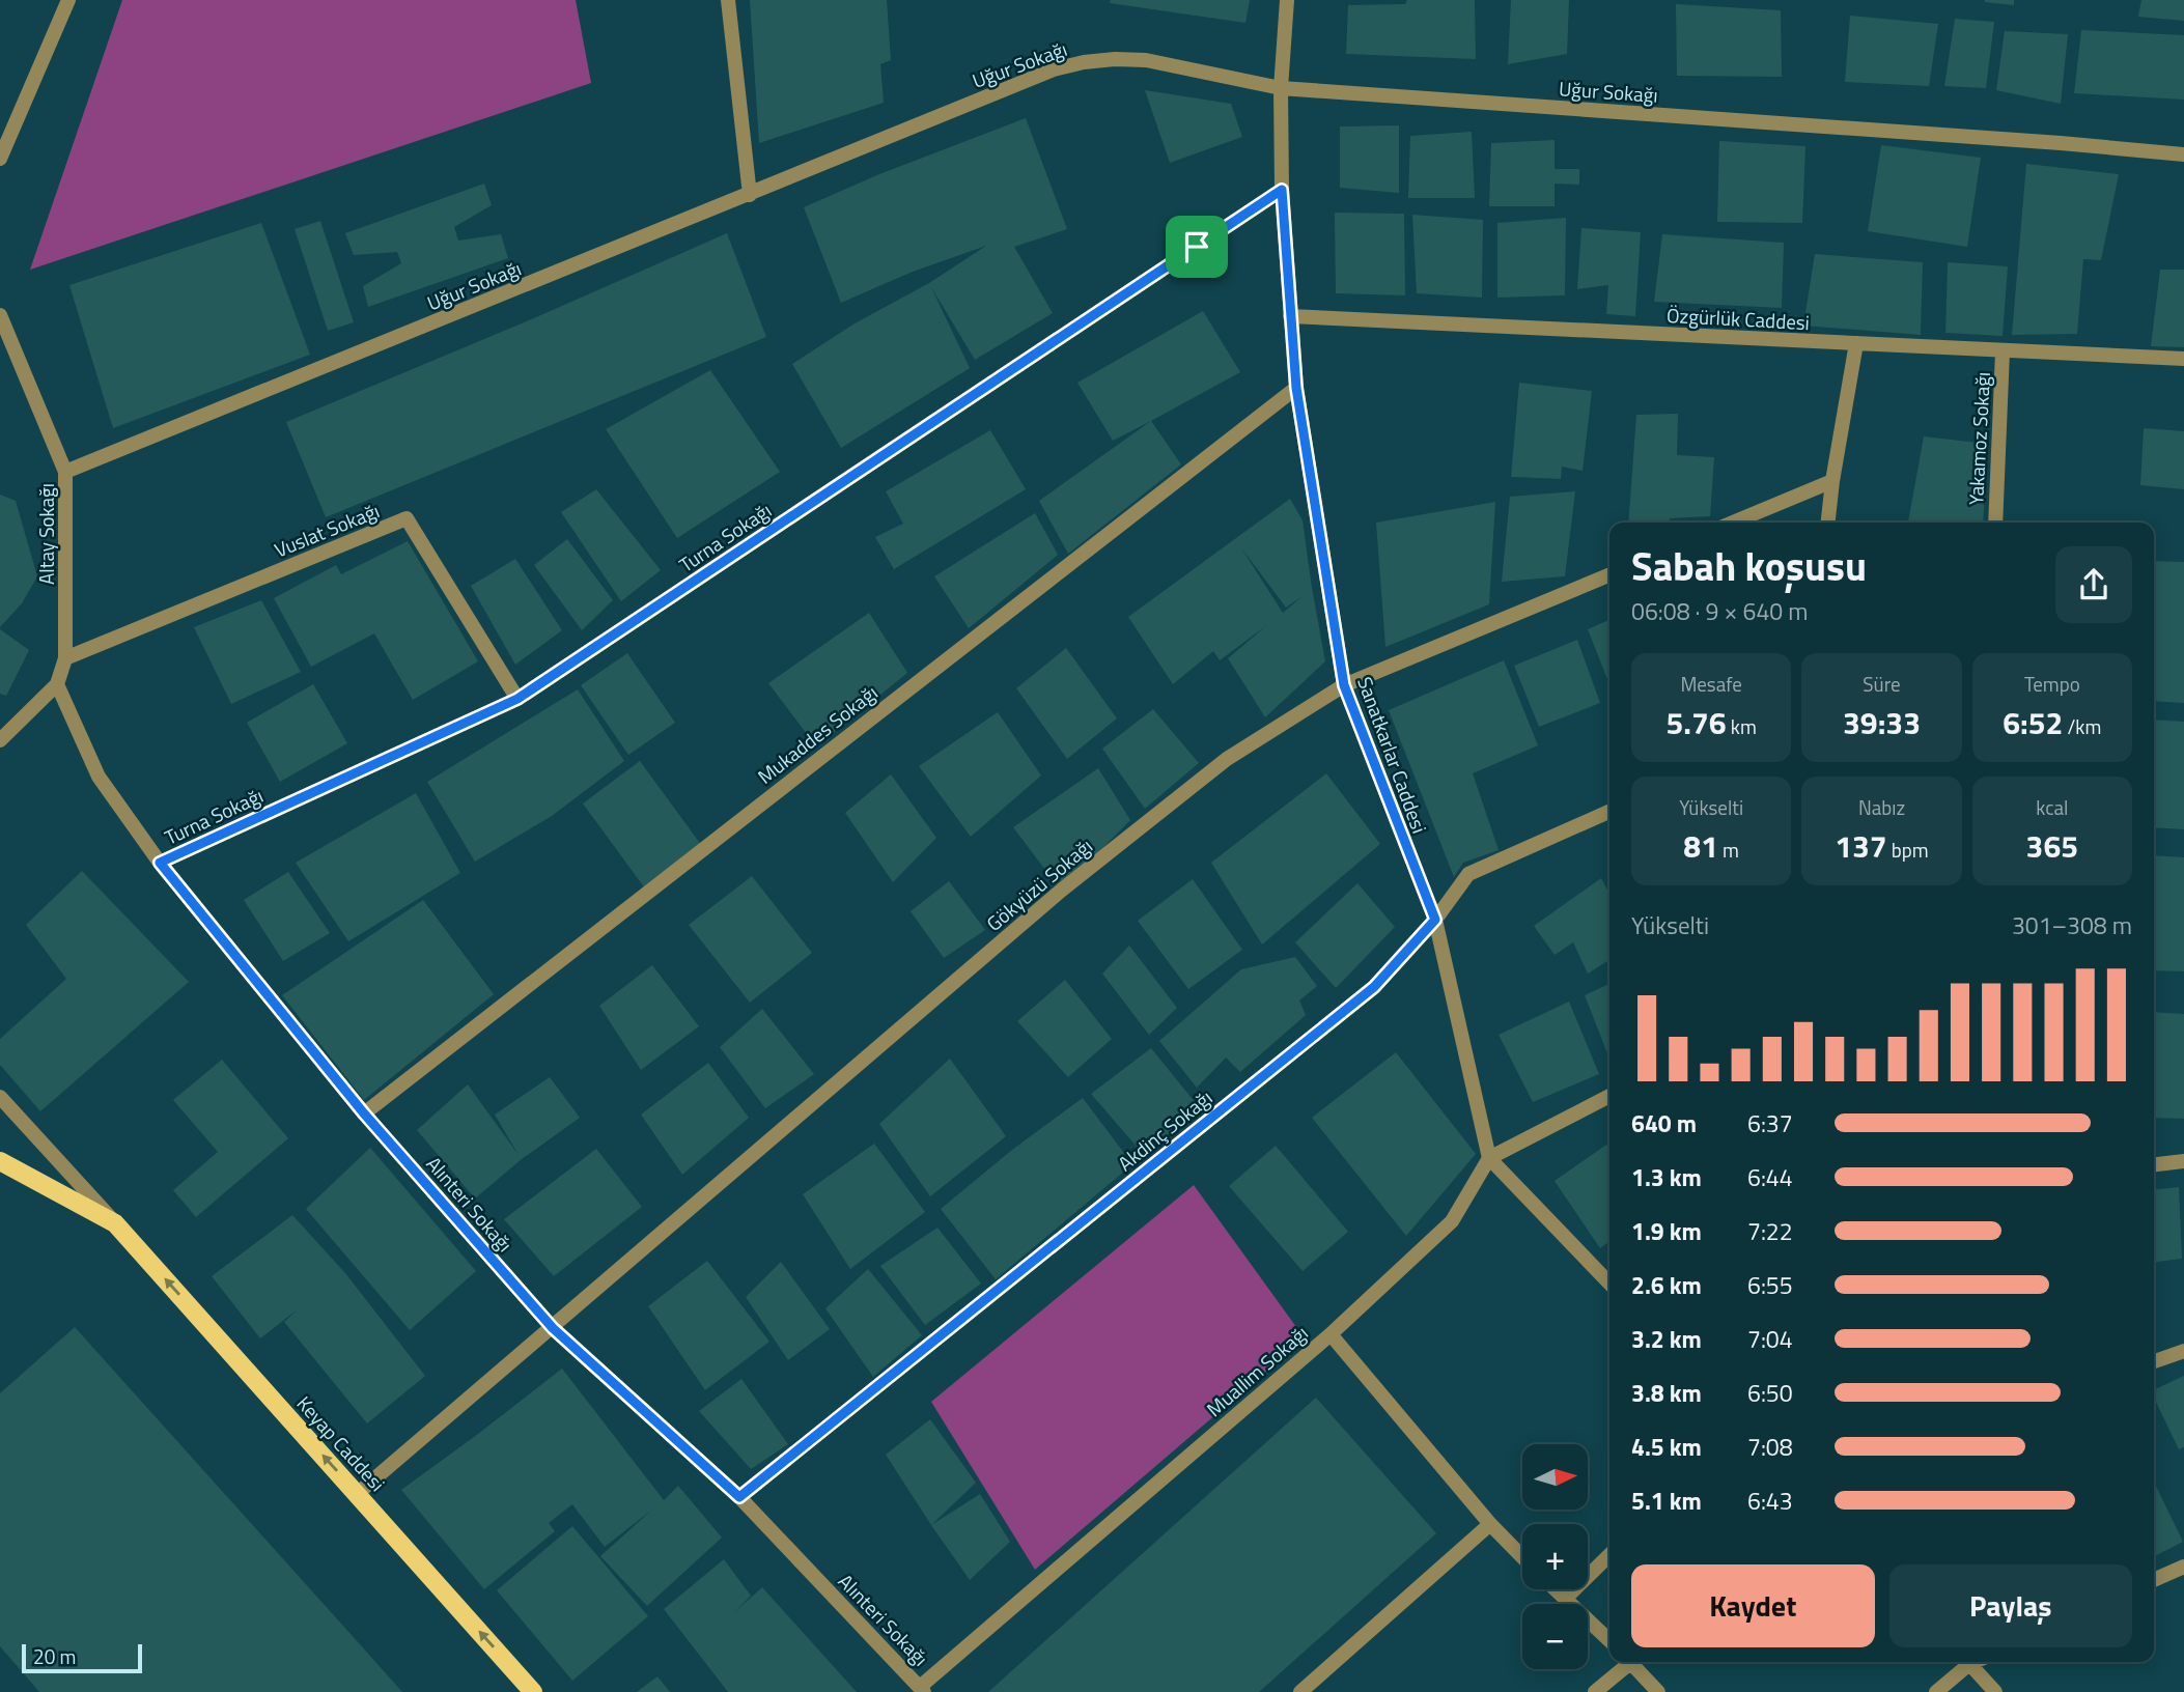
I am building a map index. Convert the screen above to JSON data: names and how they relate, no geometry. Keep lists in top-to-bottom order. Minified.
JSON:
{"streets":{"main road":["Keyap Caddesi"],"street":["Uğur Sokağı","Özgürlük Caddesi","Yakamoz Sokağı","Vuslat Sokağı","Altay Sokağı","Turna Sokağı","Mukaddes Sokağı","Sanatkarlar Caddesi","Gökyüzü Sokağı","Akdinç Sokağı","Alınteri Sokağı","Muallim Sokağı"]},"crossings":[["Uğur Sokağı","Altay Sokağı"],["Uğur Sokağı","Sanatkarlar Caddesi"],["Özgürlük Caddesi","Yakamoz Sokağı"],["Özgürlük Caddesi","Sanatkarlar Caddesi"],["Vuslat Sokağı","Altay Sokağı"],["Vuslat Sokağı","Turna Sokağı"],["Altay Sokağı","Alınteri Sokağı"],["Turna Sokağı","Sanatkarlar Caddesi"],["Turna Sokağı","Alınteri Sokağı"],["Mukaddes Sokağı","Sanatkarlar Caddesi"],["Mukaddes Sokağı","Alınteri Sokağı"],["Sanatkarlar Caddesi","Gökyüzü Sokağı"],["Sanatkarlar Caddesi","Akdinç Sokağı"],["Sanatkarlar Caddesi","Muallim Sokağı"],["Gökyüzü Sokağı","Alınteri Sokağı"],["Gökyüzü Sokağı","Keyap Caddesi"],["Akdinç Sokağı","Alınteri Sokağı"],["Alınteri Sokağı","Muallim Sokağı"]],"one_way":["Keyap Caddesi"],"scale_bar":"20 m","north":"right","page":{"heading":["Sabah koşusu","06:08 · 9 × 640 m"],"stats":[["Mesafe","5.76 km"],["Süre","39:33"],["Tempo","6:52 /km"],["Yükselti","81 m"],["Nabız","137 bpm"],["kcal","365"]],"chart":["Yükselti","301–308 m"],"list":[{"name":"640 m","note":"6:37"},{"name":"1.3 km","note":"6:44"},{"name":"1.9 km","note":"7:22"},{"name":"2.6 km","note":"6:55"},{"name":"3.2 km","note":"7:04"},{"name":"3.8 km","note":"6:50"},{"name":"4.5 km","note":"7:08"},{"name":"5.1 km","note":"6:43"}],"map_buttons":["+","−"],"buttons":["Kaydet","Paylaş"],"scale":"20 m"}}
